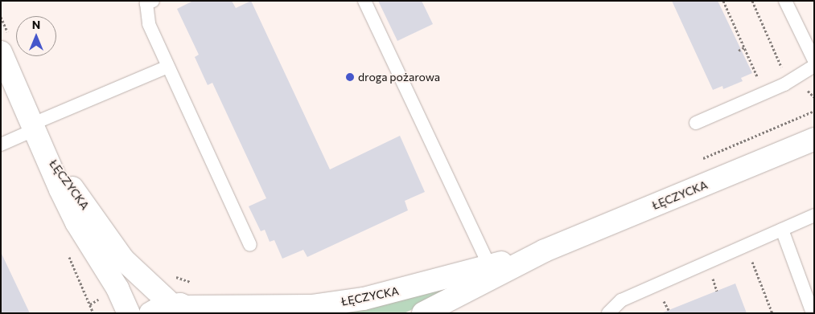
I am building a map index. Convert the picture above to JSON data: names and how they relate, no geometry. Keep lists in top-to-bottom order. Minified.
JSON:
{"streets":{"main road":["ŁĘCZYCKA"]},"places":["droga pożarowa"],"north":"top"}
